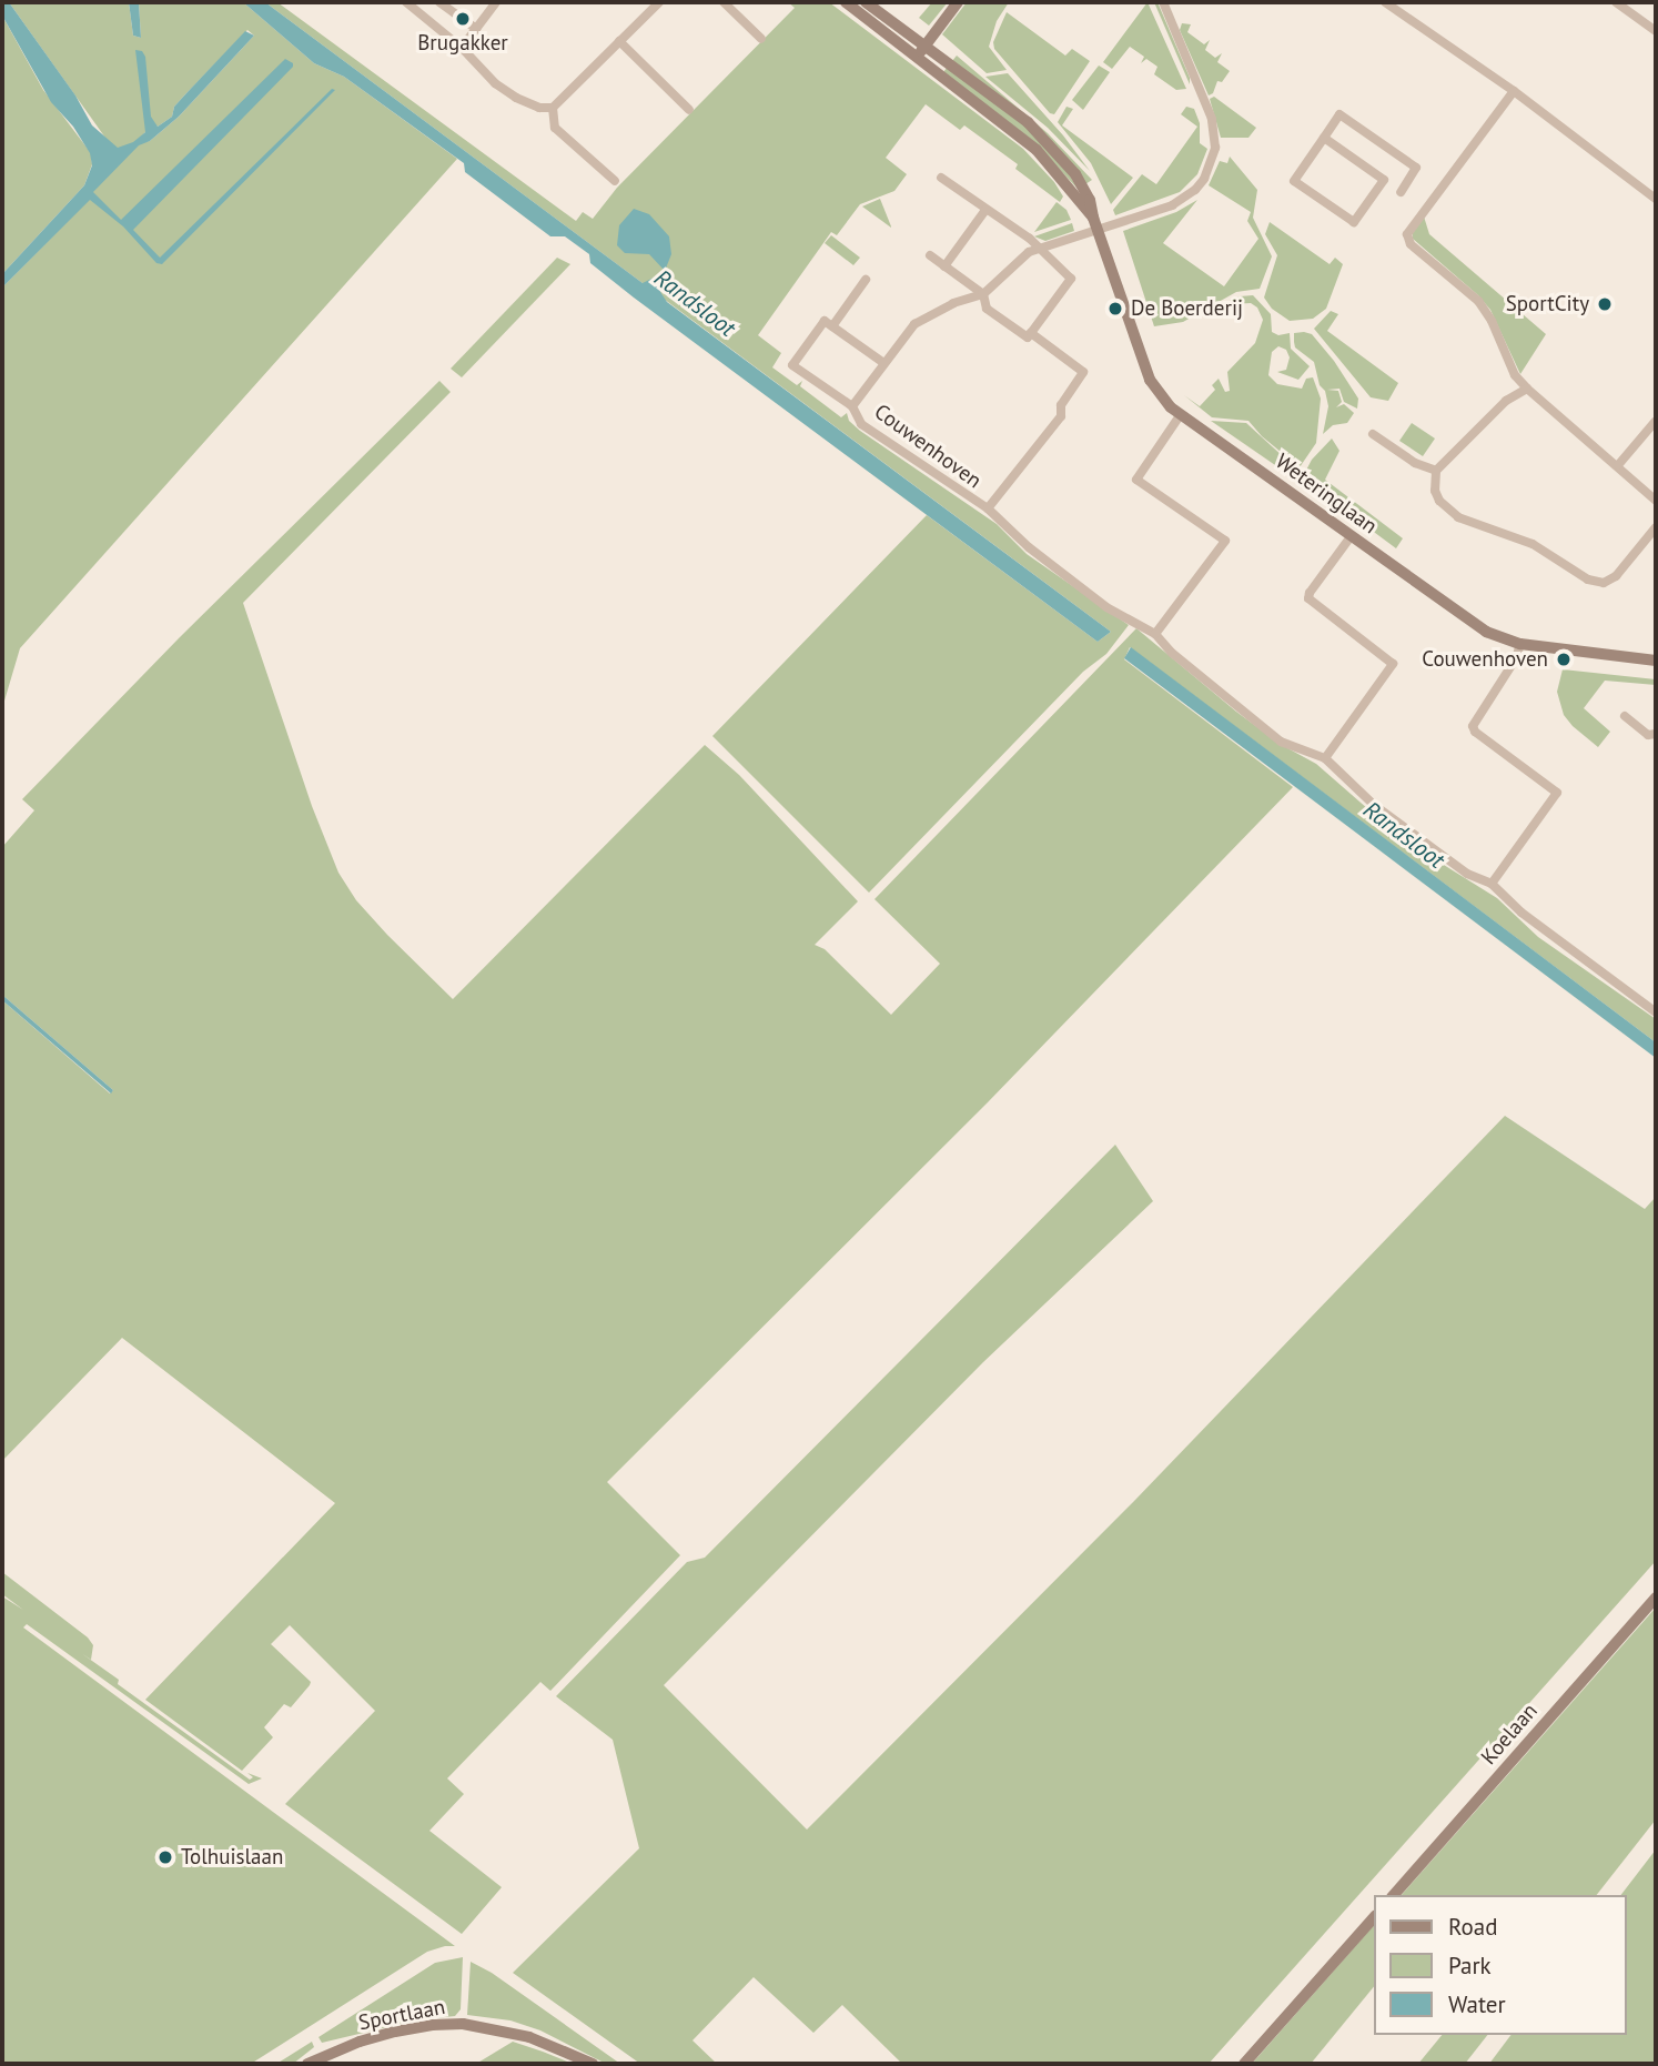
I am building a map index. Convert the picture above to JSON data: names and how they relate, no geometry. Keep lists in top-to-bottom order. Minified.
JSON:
{"streets":{"street":["Couwenhoven","Weteringlaan","Koelaan","Sportlaan"]},"crossings":[["Couwenhoven","Weteringlaan"]],"water":["Randsloot"],"places":["Brugakker","SportCity","De Boerderij","Couwenhoven","Tolhuislaan"],"legend":["Road","Park","Water"]}
